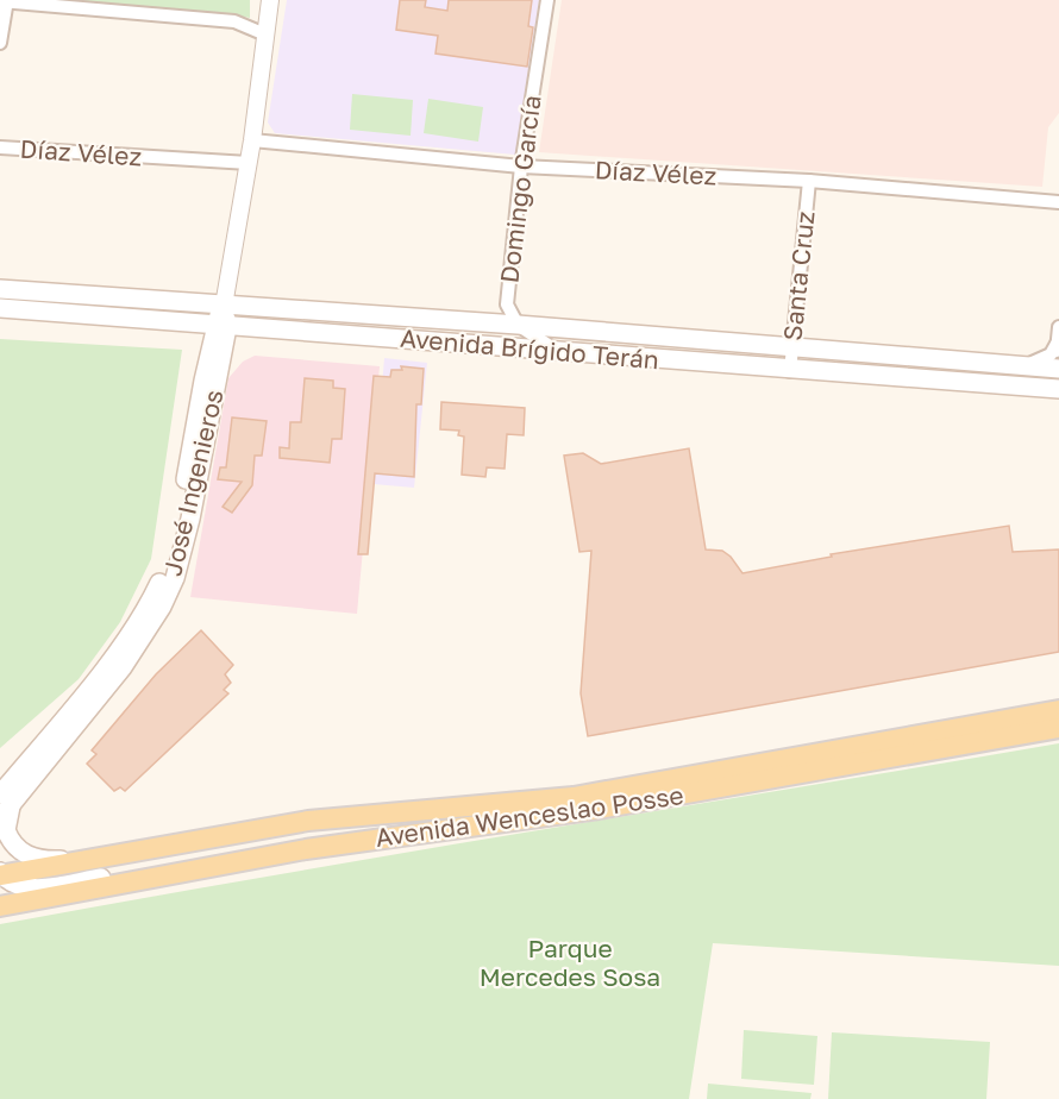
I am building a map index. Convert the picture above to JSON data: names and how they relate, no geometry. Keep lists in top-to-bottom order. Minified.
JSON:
{"streets":{"main road":["Avenida Brígido Terán","José Ingenieros","Avenida Wenceslao Posse"],"street":["Díaz Vélez","Domingo García","Santa Cruz"]},"crossings":[["Díaz Vélez","Domingo García"],["Díaz Vélez","Santa Cruz"],["Díaz Vélez","José Ingenieros"],["Domingo García","Avenida Brígido Terán"],["Santa Cruz","Avenida Brígido Terán"],["Avenida Brígido Terán","José Ingenieros"]],"parks":["Parque Mercedes Sosa"]}
